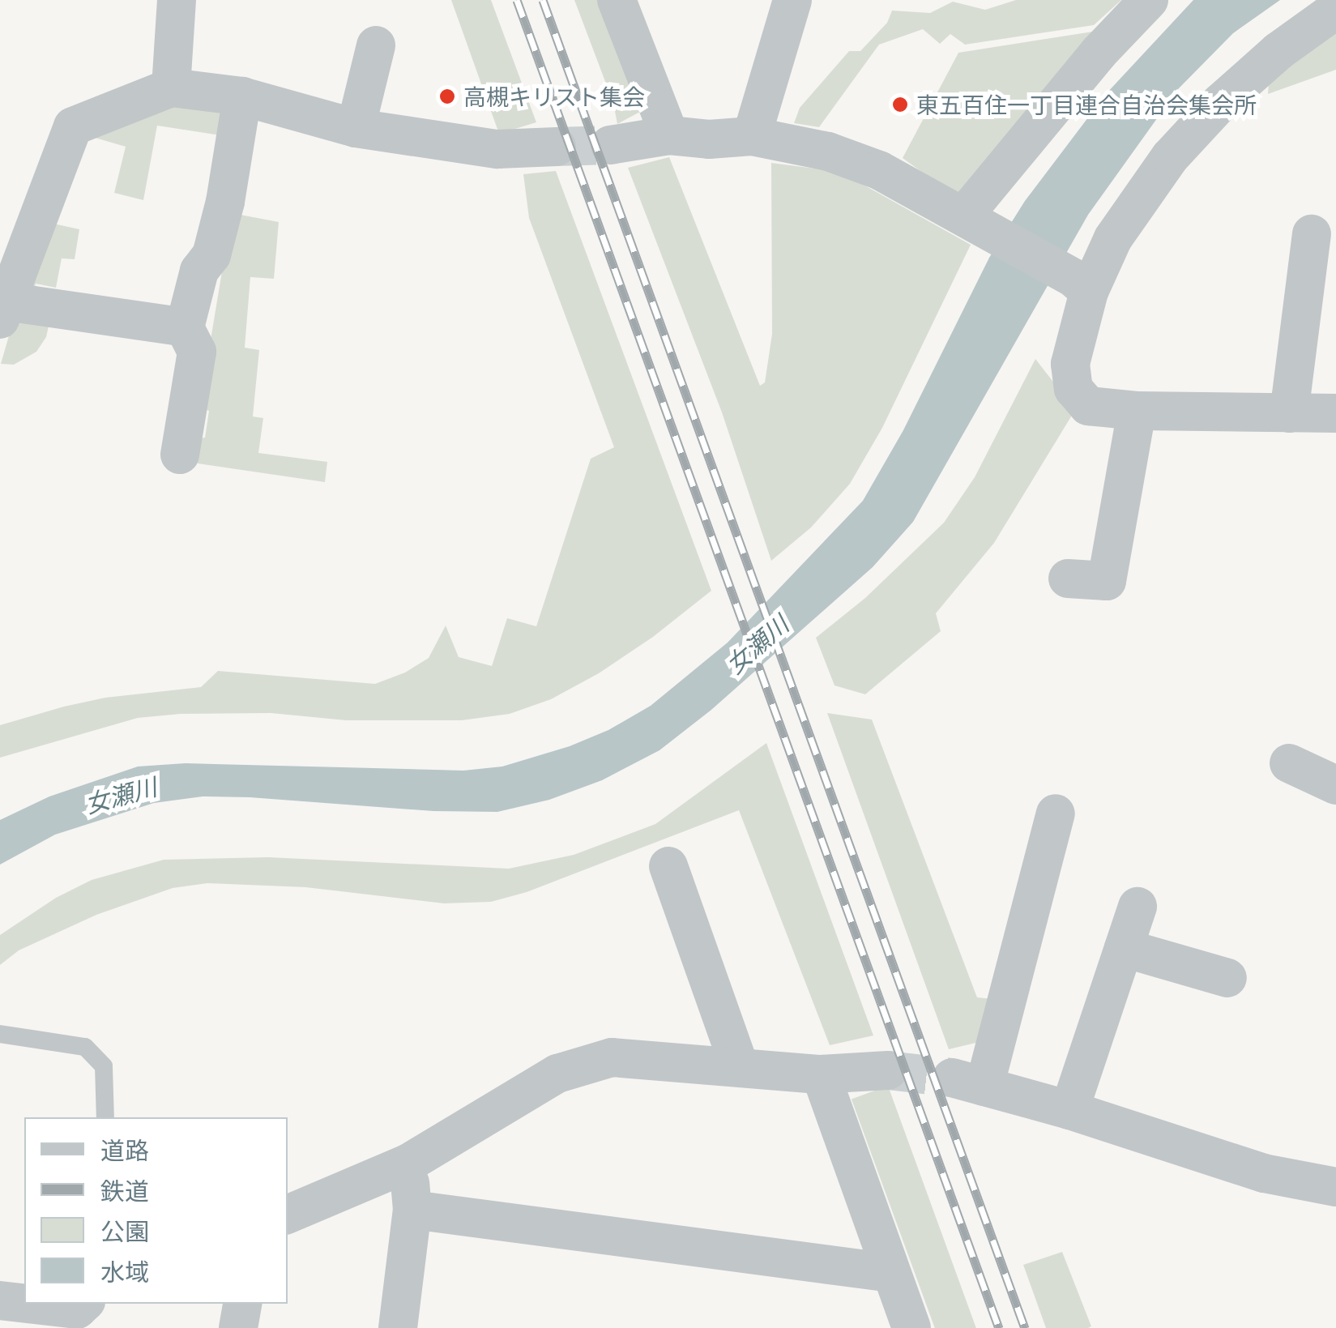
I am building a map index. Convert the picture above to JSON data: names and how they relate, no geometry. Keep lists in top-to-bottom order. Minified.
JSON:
{"water":["女瀬川"],"places":["高槻キリスト集会","東五百住一丁目連合自治会集会所"],"legend":["道路","鉄道","公園","水域"]}
